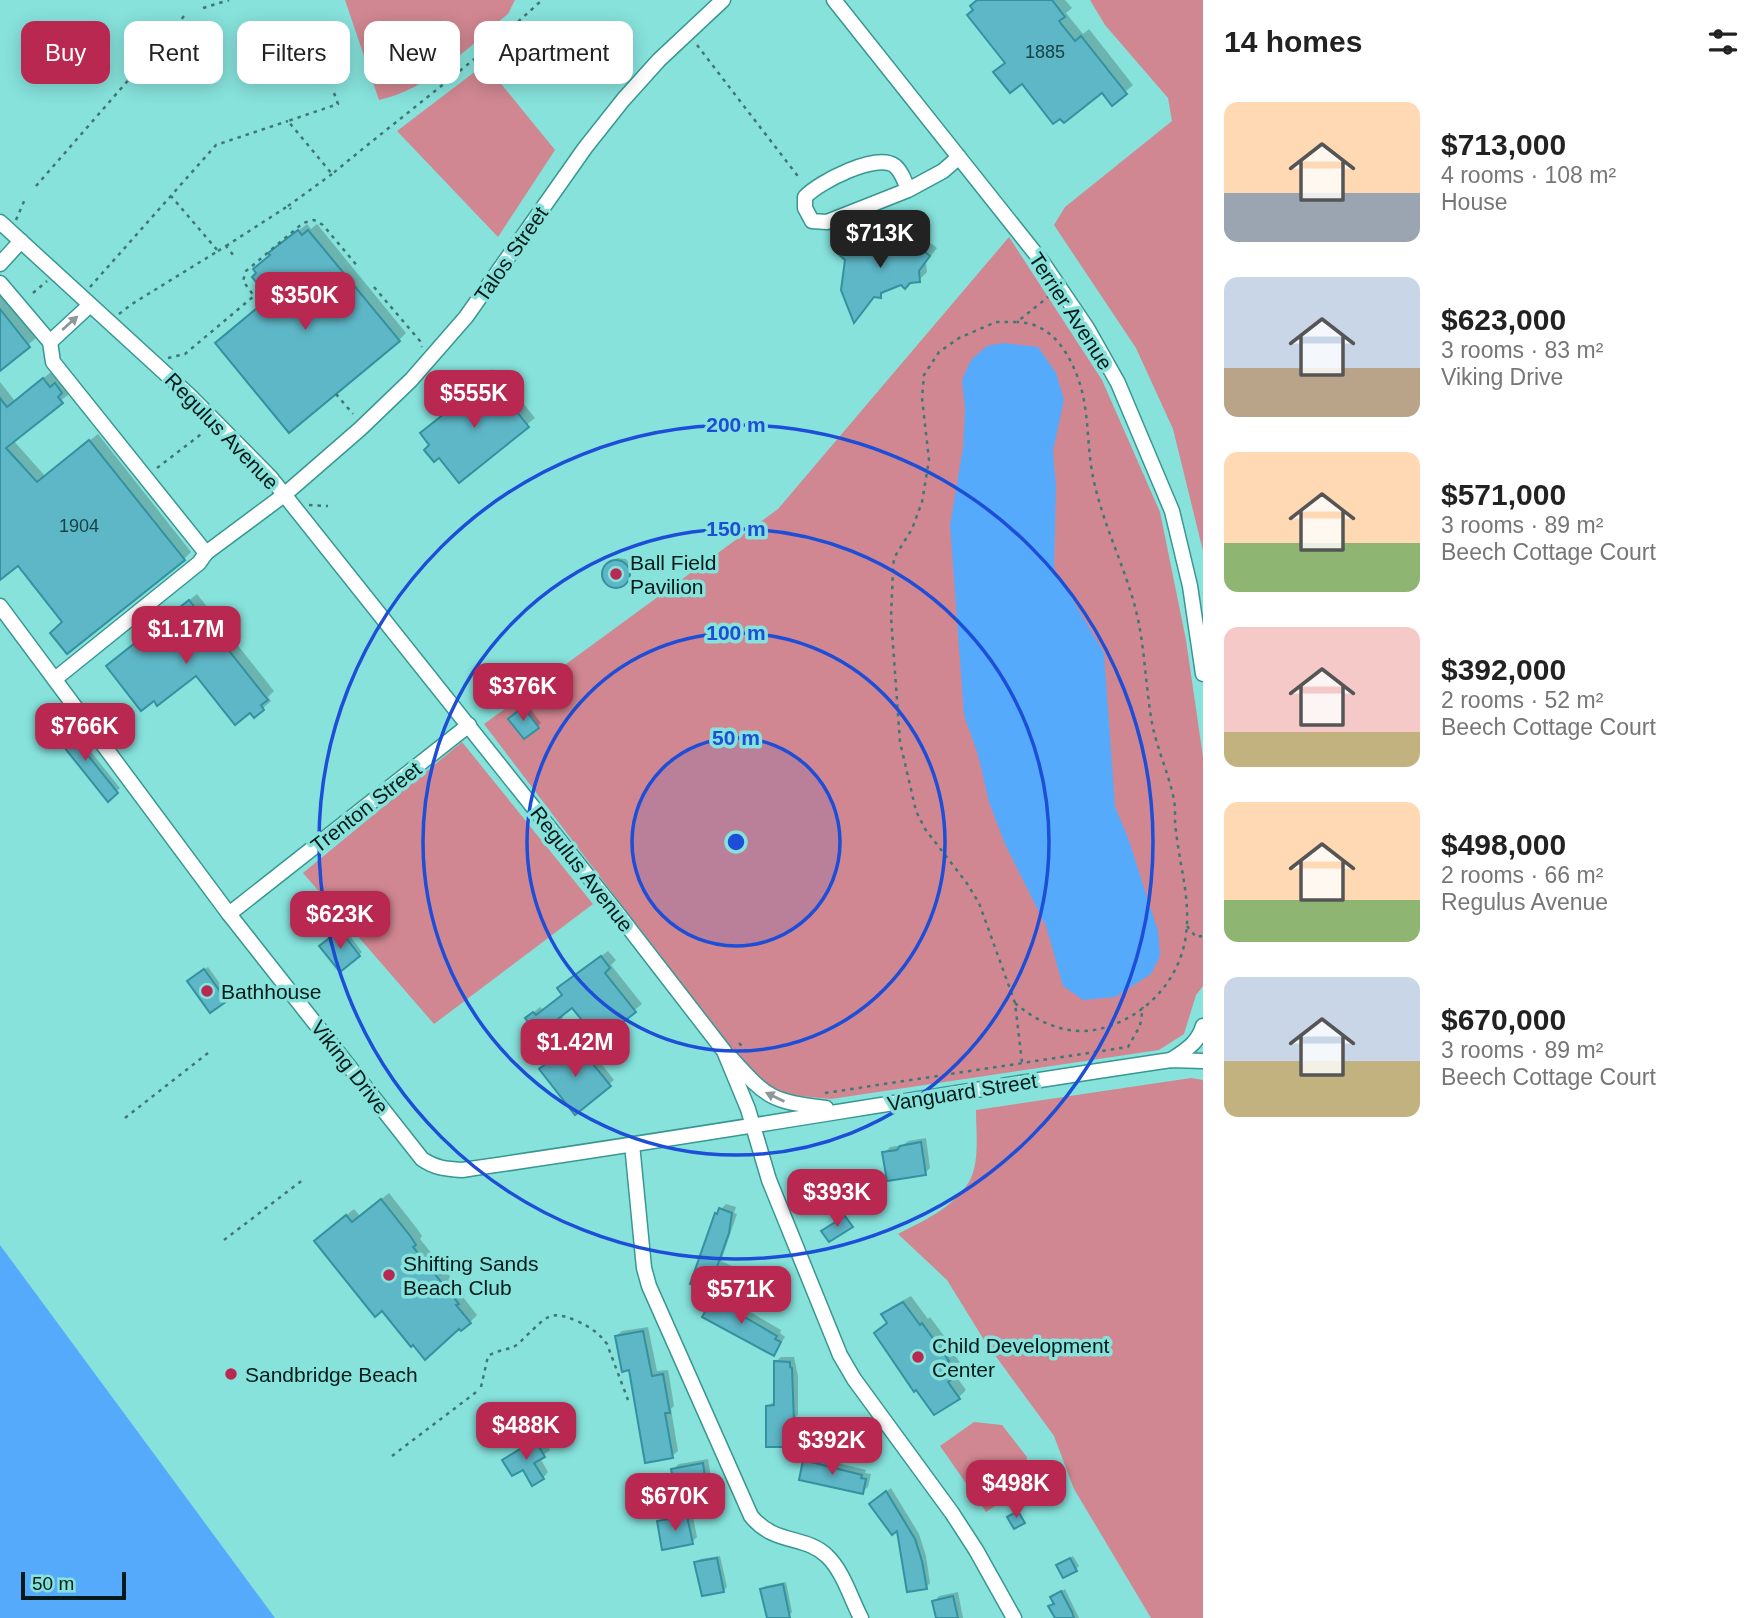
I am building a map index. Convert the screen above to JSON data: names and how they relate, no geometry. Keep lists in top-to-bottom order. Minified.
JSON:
{"streets":{"street":["Talos Street","Terrier Avenue","Regulus Avenue","Trenton Street","Viking Drive","Vanguard Street"]},"crossings":[["Talos Street","Regulus Avenue"],["Talos Street","Viking Drive"],["Regulus Avenue","Trenton Street"],["Regulus Avenue","Viking Drive"],["Regulus Avenue","Vanguard Street"],["Trenton Street","Viking Drive"],["Viking Drive","Vanguard Street"]],"places":["Ball Field Pavilion","Bathhouse","Shifting Sands Beach Club","Child Development Center","Sandbridge Beach"],"house_numbers":["1885","1904"],"scale_bar":"50 m","page":{"heading":"14 homes","chip":["Buy","Rent","Filters","New","Apartment"],"list":[{"name":"$713,000","note":"4 rooms · 108 m² · House"},{"name":"$623,000","note":"3 rooms · 83 m² · Viking Drive"},{"name":"$571,000","note":"3 rooms · 89 m² · Beech Cottage Court"},{"name":"$392,000","note":"2 rooms · 52 m² · Beech Cottage Court"},{"name":"$498,000","note":"2 rooms · 66 m² · Regulus Avenue"},{"name":"$670,000","note":"3 rooms · 89 m² · Beech Cottage Court"}],"price":["$713K","$350K","$555K","$1.17M","$376K","$766K","$623K","$1.42M","$393K","$571K","$488K","$392K","$498K","$670K"],"scale":"50 m"},"rings":["200 m","150 m","100 m","50 m"]}
